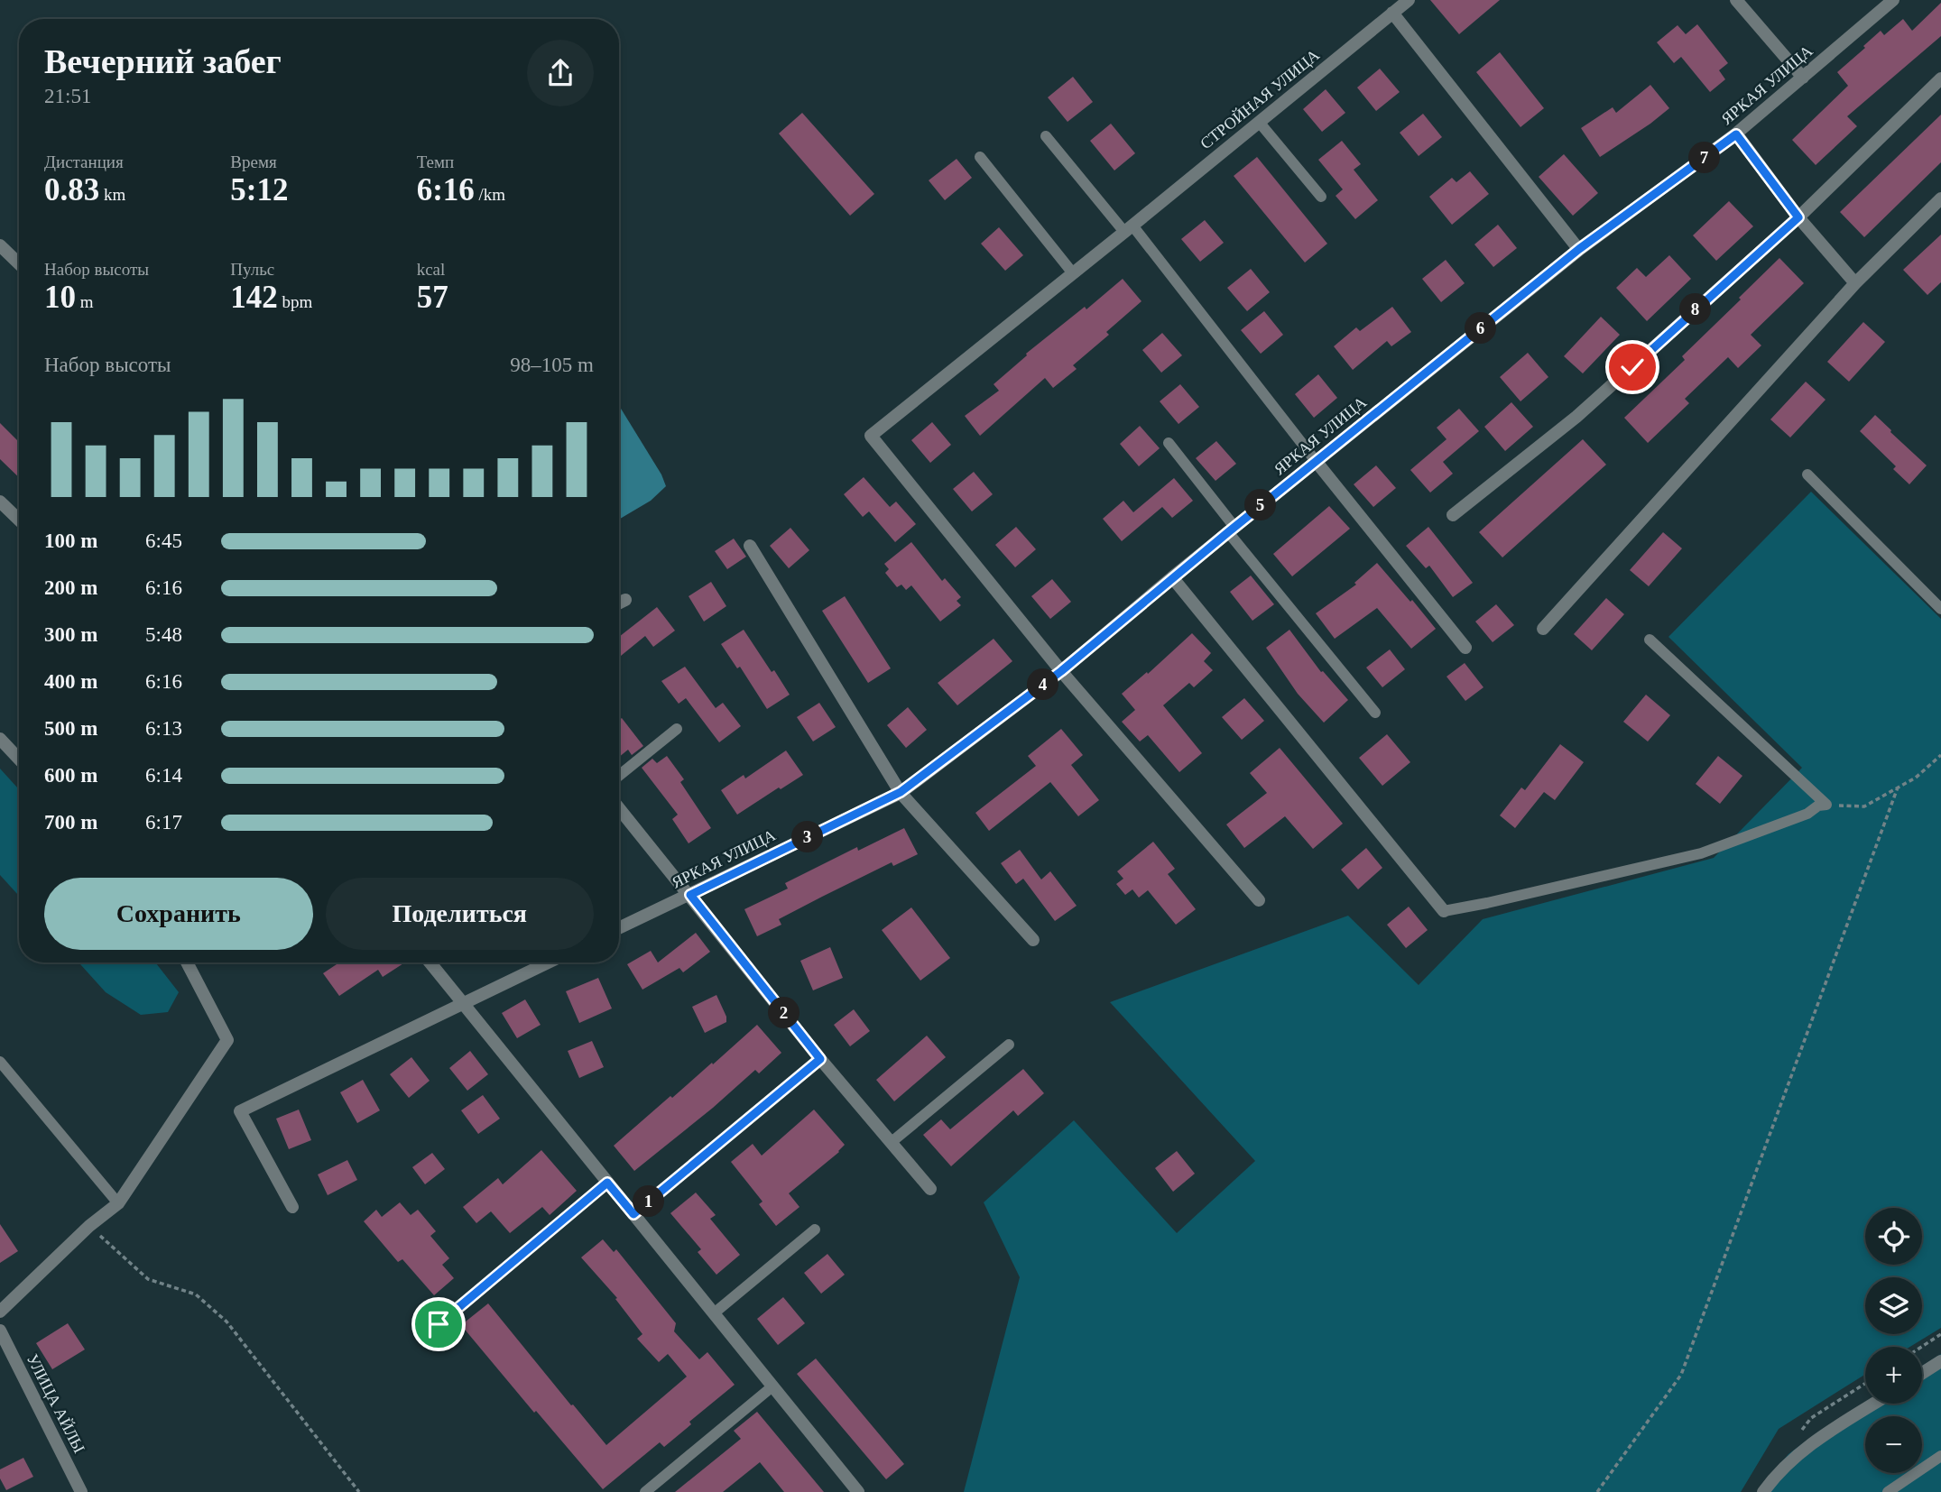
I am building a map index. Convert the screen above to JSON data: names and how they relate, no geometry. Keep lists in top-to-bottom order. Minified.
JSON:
{"streets":{"street":["ЯРКАЯ УЛИЦА","СТРОЙНАЯ УЛИЦА","УЛИЦА АЙЛЫ"]},"crossings":[["ЯРКАЯ УЛИЦА","СТРОЙНАЯ УЛИЦА"]],"page":{"heading":["Вечерний забег","21:51"],"stats":[["Дистанция","0.83 km"],["Время","5:12"],["Темп","6:16 /km"],["Набор высоты","10 m"],["Пульс","142 bpm"],["kcal","57"]],"pins":["7","8","6","5","4","3","2","1"],"chart":["Набор высоты","98–105 m"],"list":[{"name":"100 m","note":"6:45"},{"name":"200 m","note":"6:16"},{"name":"300 m","note":"5:48"},{"name":"400 m","note":"6:16"},{"name":"500 m","note":"6:13"},{"name":"600 m","note":"6:14"},{"name":"700 m","note":"6:17"}],"buttons":["Сохранить","Поделиться"],"map_buttons":["+","−"]}}
